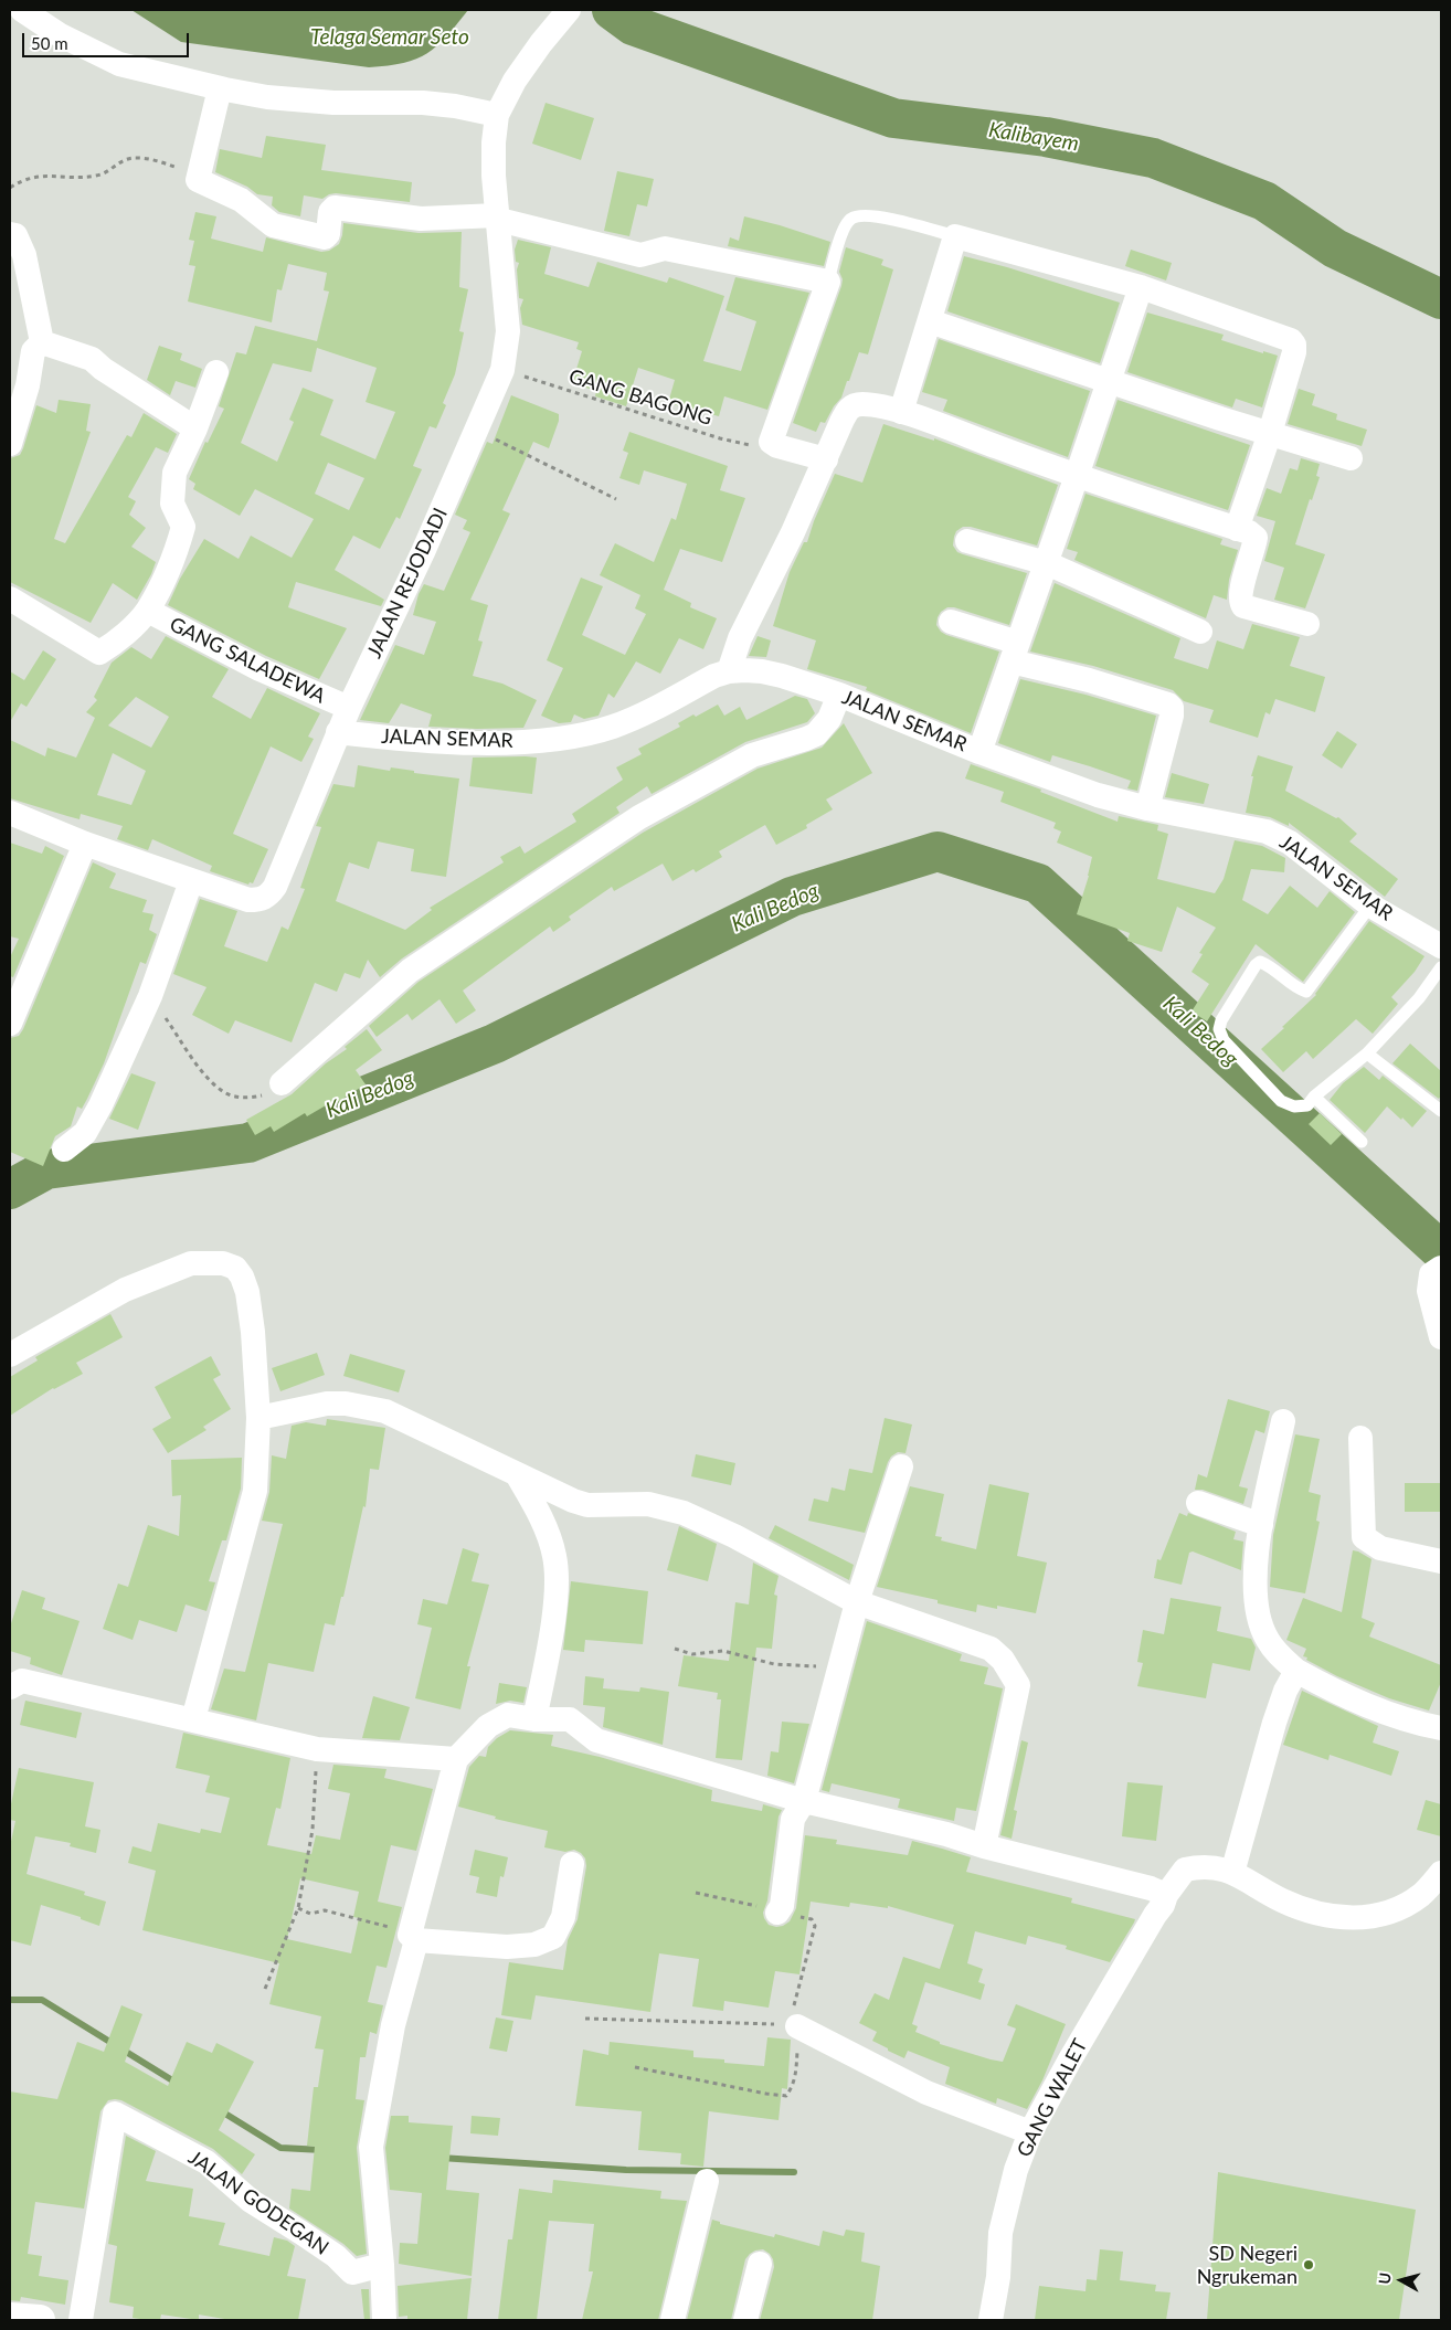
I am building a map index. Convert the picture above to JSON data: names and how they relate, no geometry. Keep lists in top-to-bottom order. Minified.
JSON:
{"streets":{"street":["JALAN REJODADI","GANG SALADEWA","JALAN SEMAR","GANG WALET","JALAN GODEGAN"],"path":["GANG BAGONG"]},"crossings":[["GANG BAGONG","JALAN REJODADI"],["JALAN REJODADI","GANG SALADEWA"],["JALAN REJODADI","JALAN SEMAR"]],"water":["Telaga Semar Seto","Kalibayem","Kali Bedog"],"places":["SD Negeri Ngrukeman"],"scale_bar":"50 m","north":"left"}
